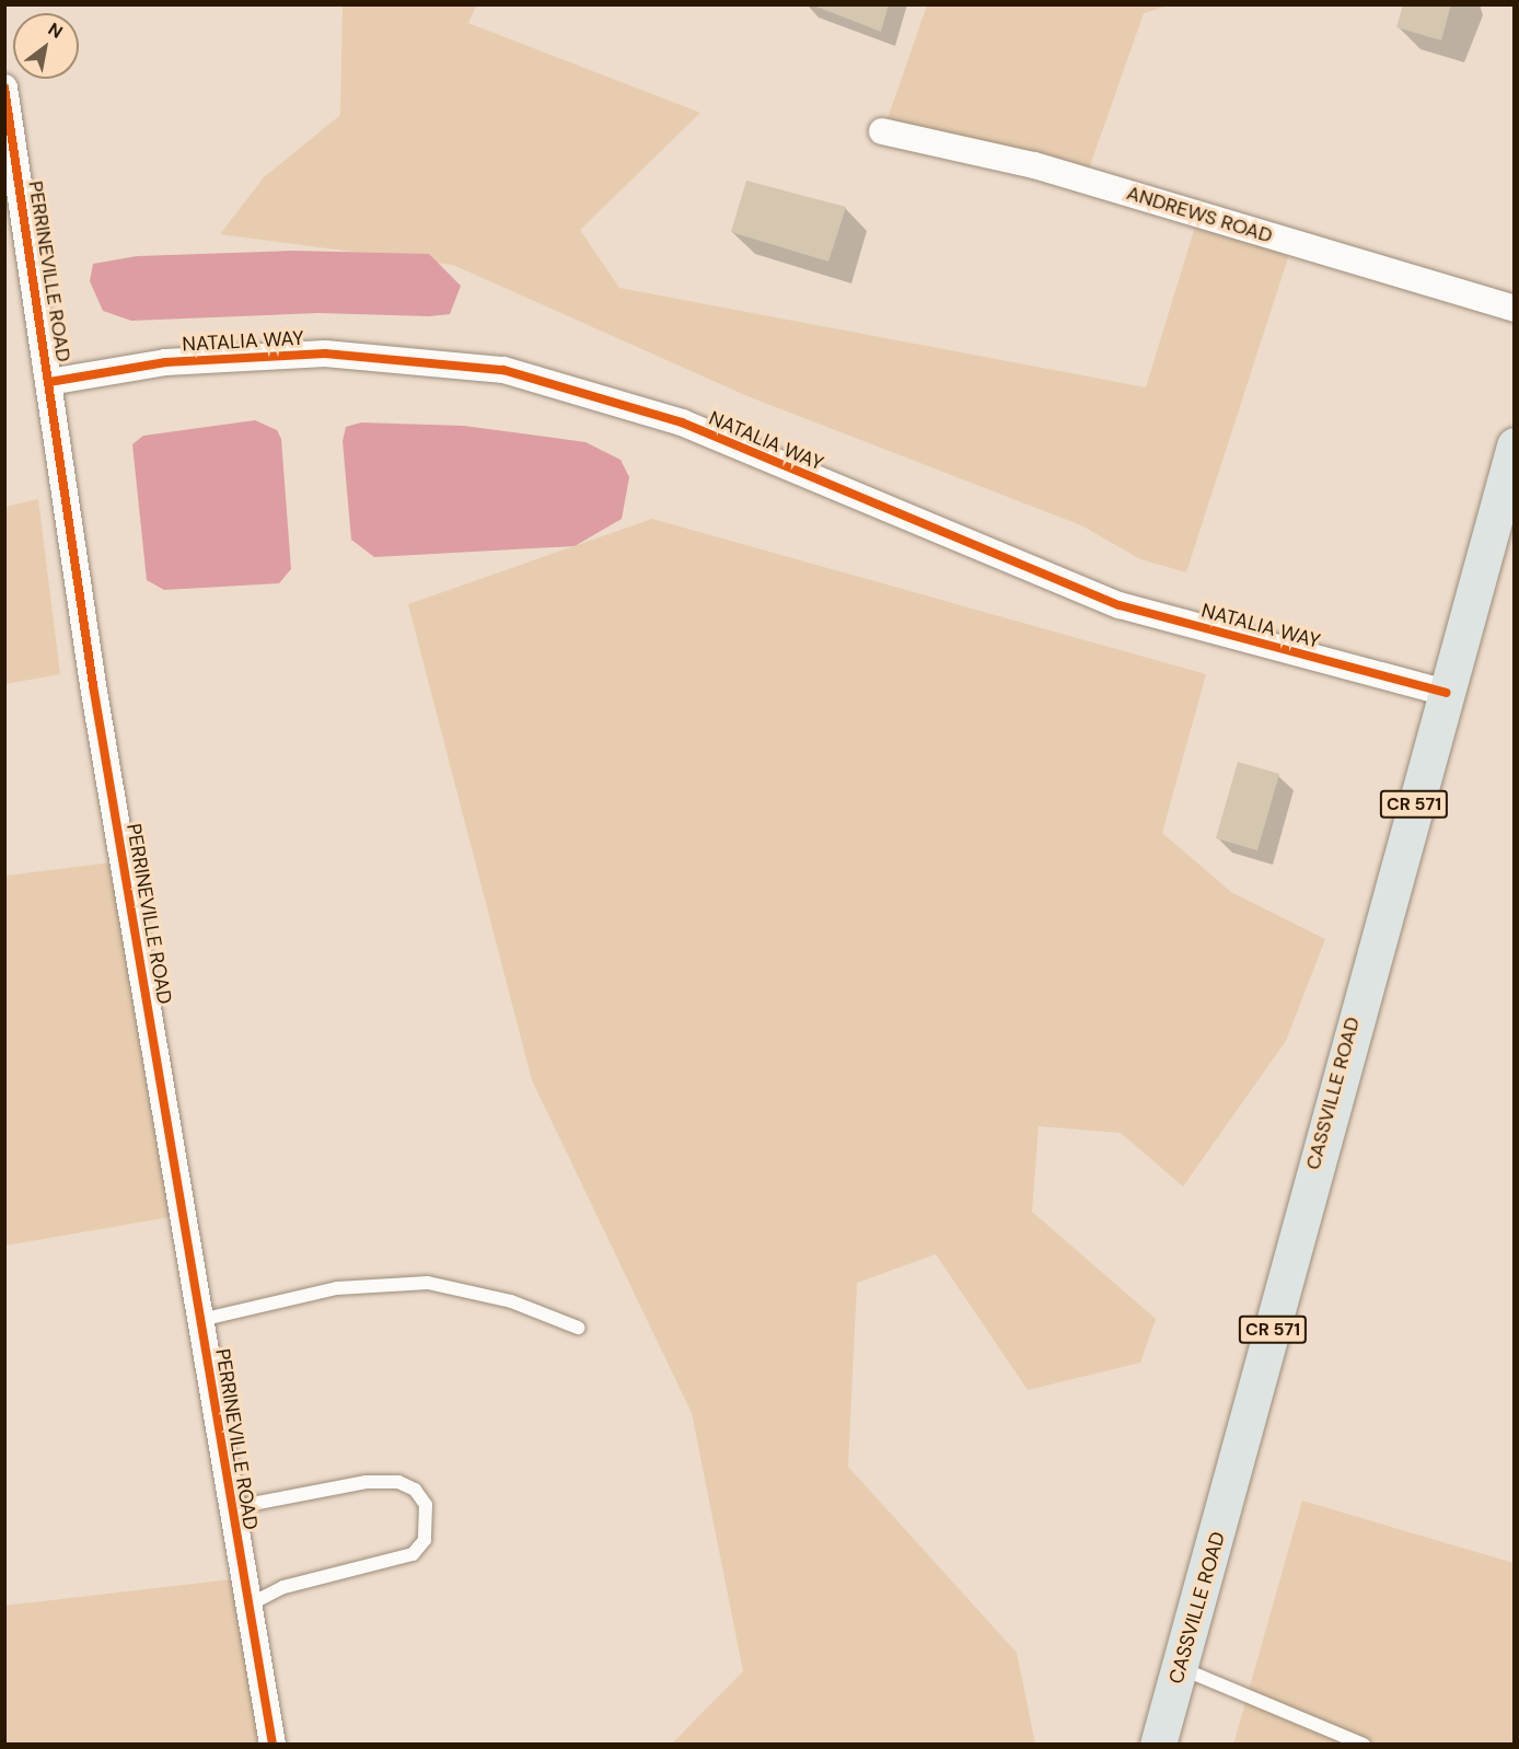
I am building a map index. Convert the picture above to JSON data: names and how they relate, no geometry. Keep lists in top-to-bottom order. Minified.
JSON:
{"streets":{"main road":["CR 571","CASSVILLE ROAD"],"street":["ANDREWS ROAD","PERRINEVILLE ROAD","NATALIA WAY"]},"crossings":[["PERRINEVILLE ROAD","NATALIA WAY"],["NATALIA WAY","CASSVILLE ROAD"]],"north":"top right"}
